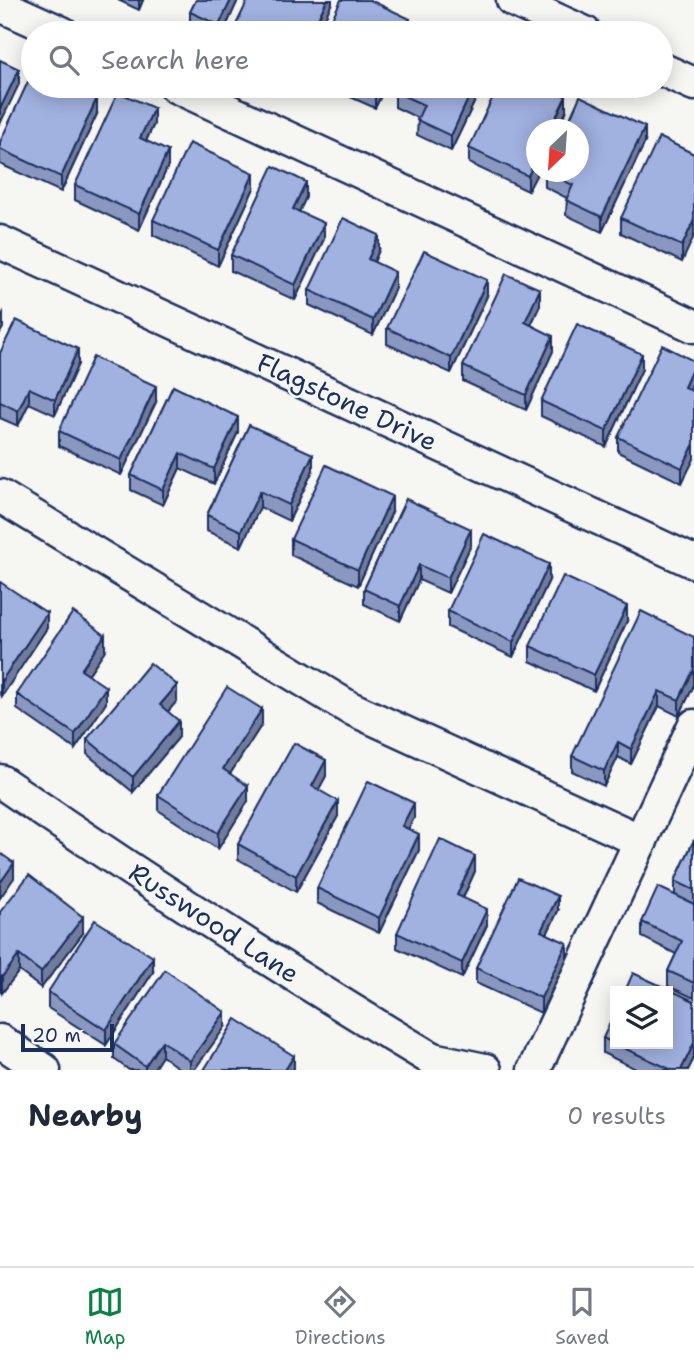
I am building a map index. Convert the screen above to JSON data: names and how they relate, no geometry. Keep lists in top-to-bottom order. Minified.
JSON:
{"streets":{"street":["Flagstone Drive","Russwood Lane"]},"scale_bar":"20 m","north":"bottom left","page":{"search":"Search here","scale":"20 m","heading":["Nearby","0 results"],"nav":["Map","Directions","Saved"]}}
